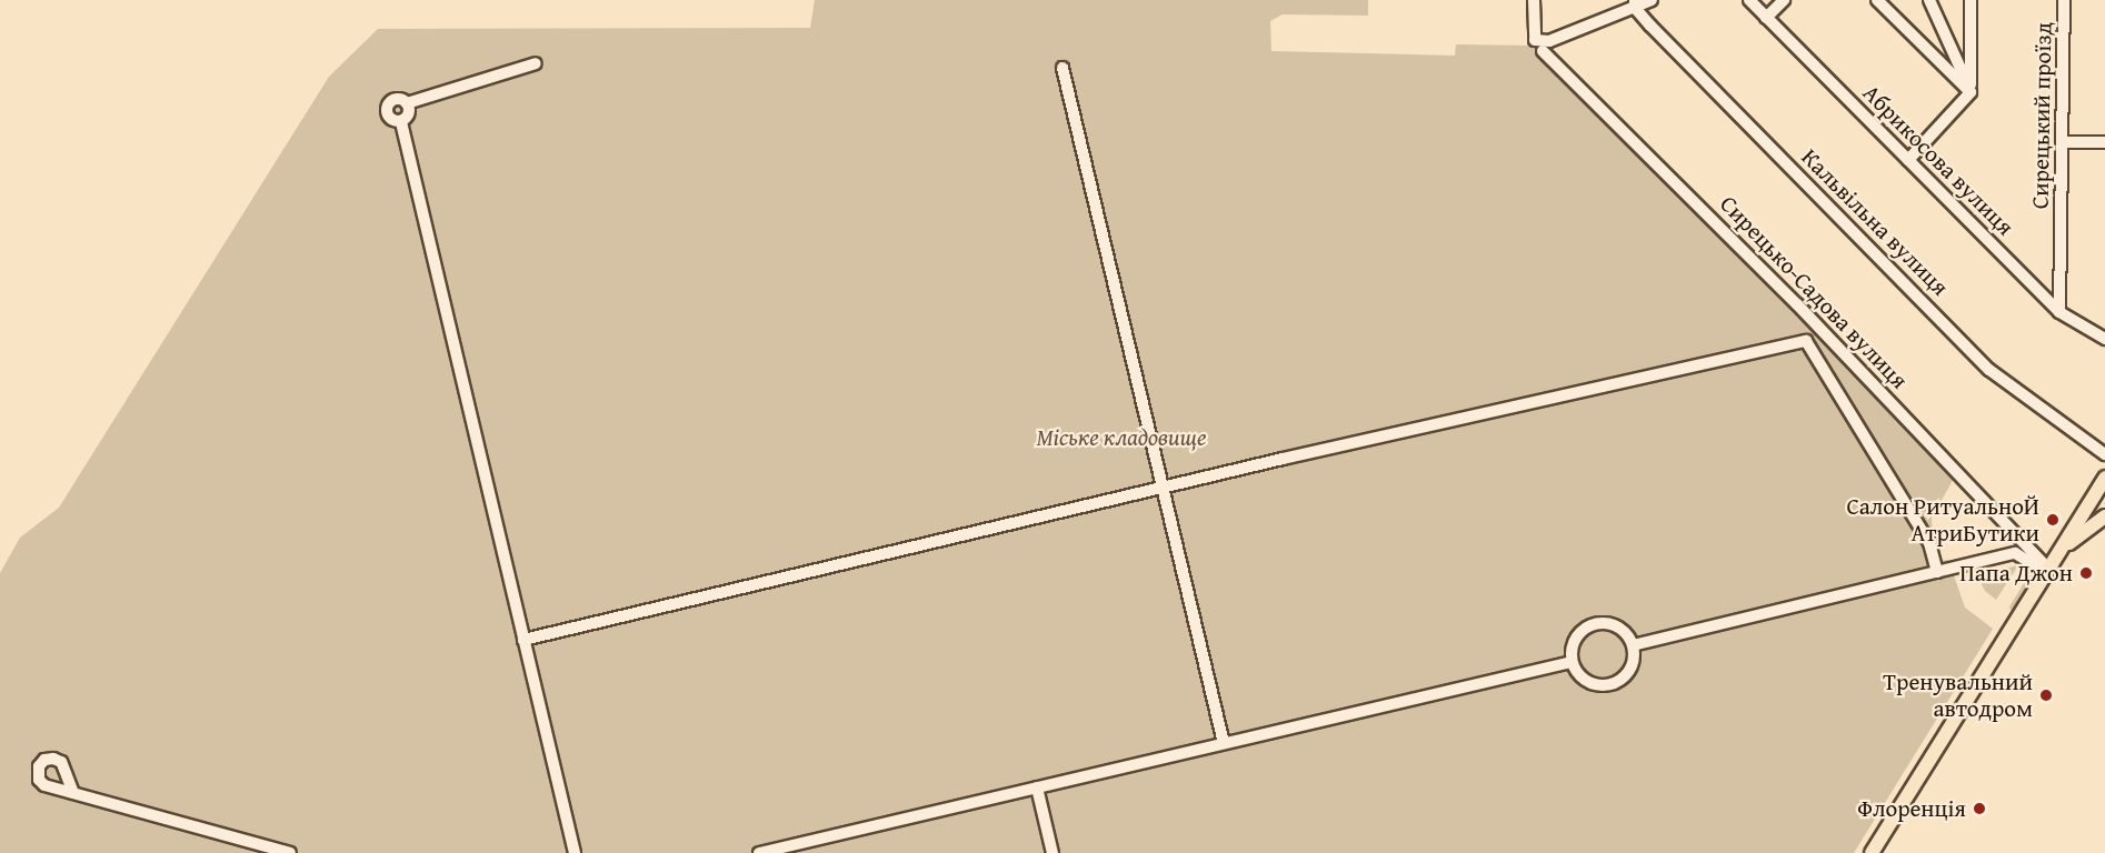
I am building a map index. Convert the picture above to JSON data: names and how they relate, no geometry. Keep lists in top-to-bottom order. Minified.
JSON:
{"streets":{"street":["Сирецький проїзд","Абрикосова вулиця","Кальвільна вулиця","Сирецько-Садова вулиця"]},"crossings":[["Сирецький проїзд","Абрикосова вулиця"]],"parks":["Міське кладовище"],"places":["Салон РитуальноЙ АтриБутики","Папа Джон","Тренувальний автодром","Флоренція"]}
